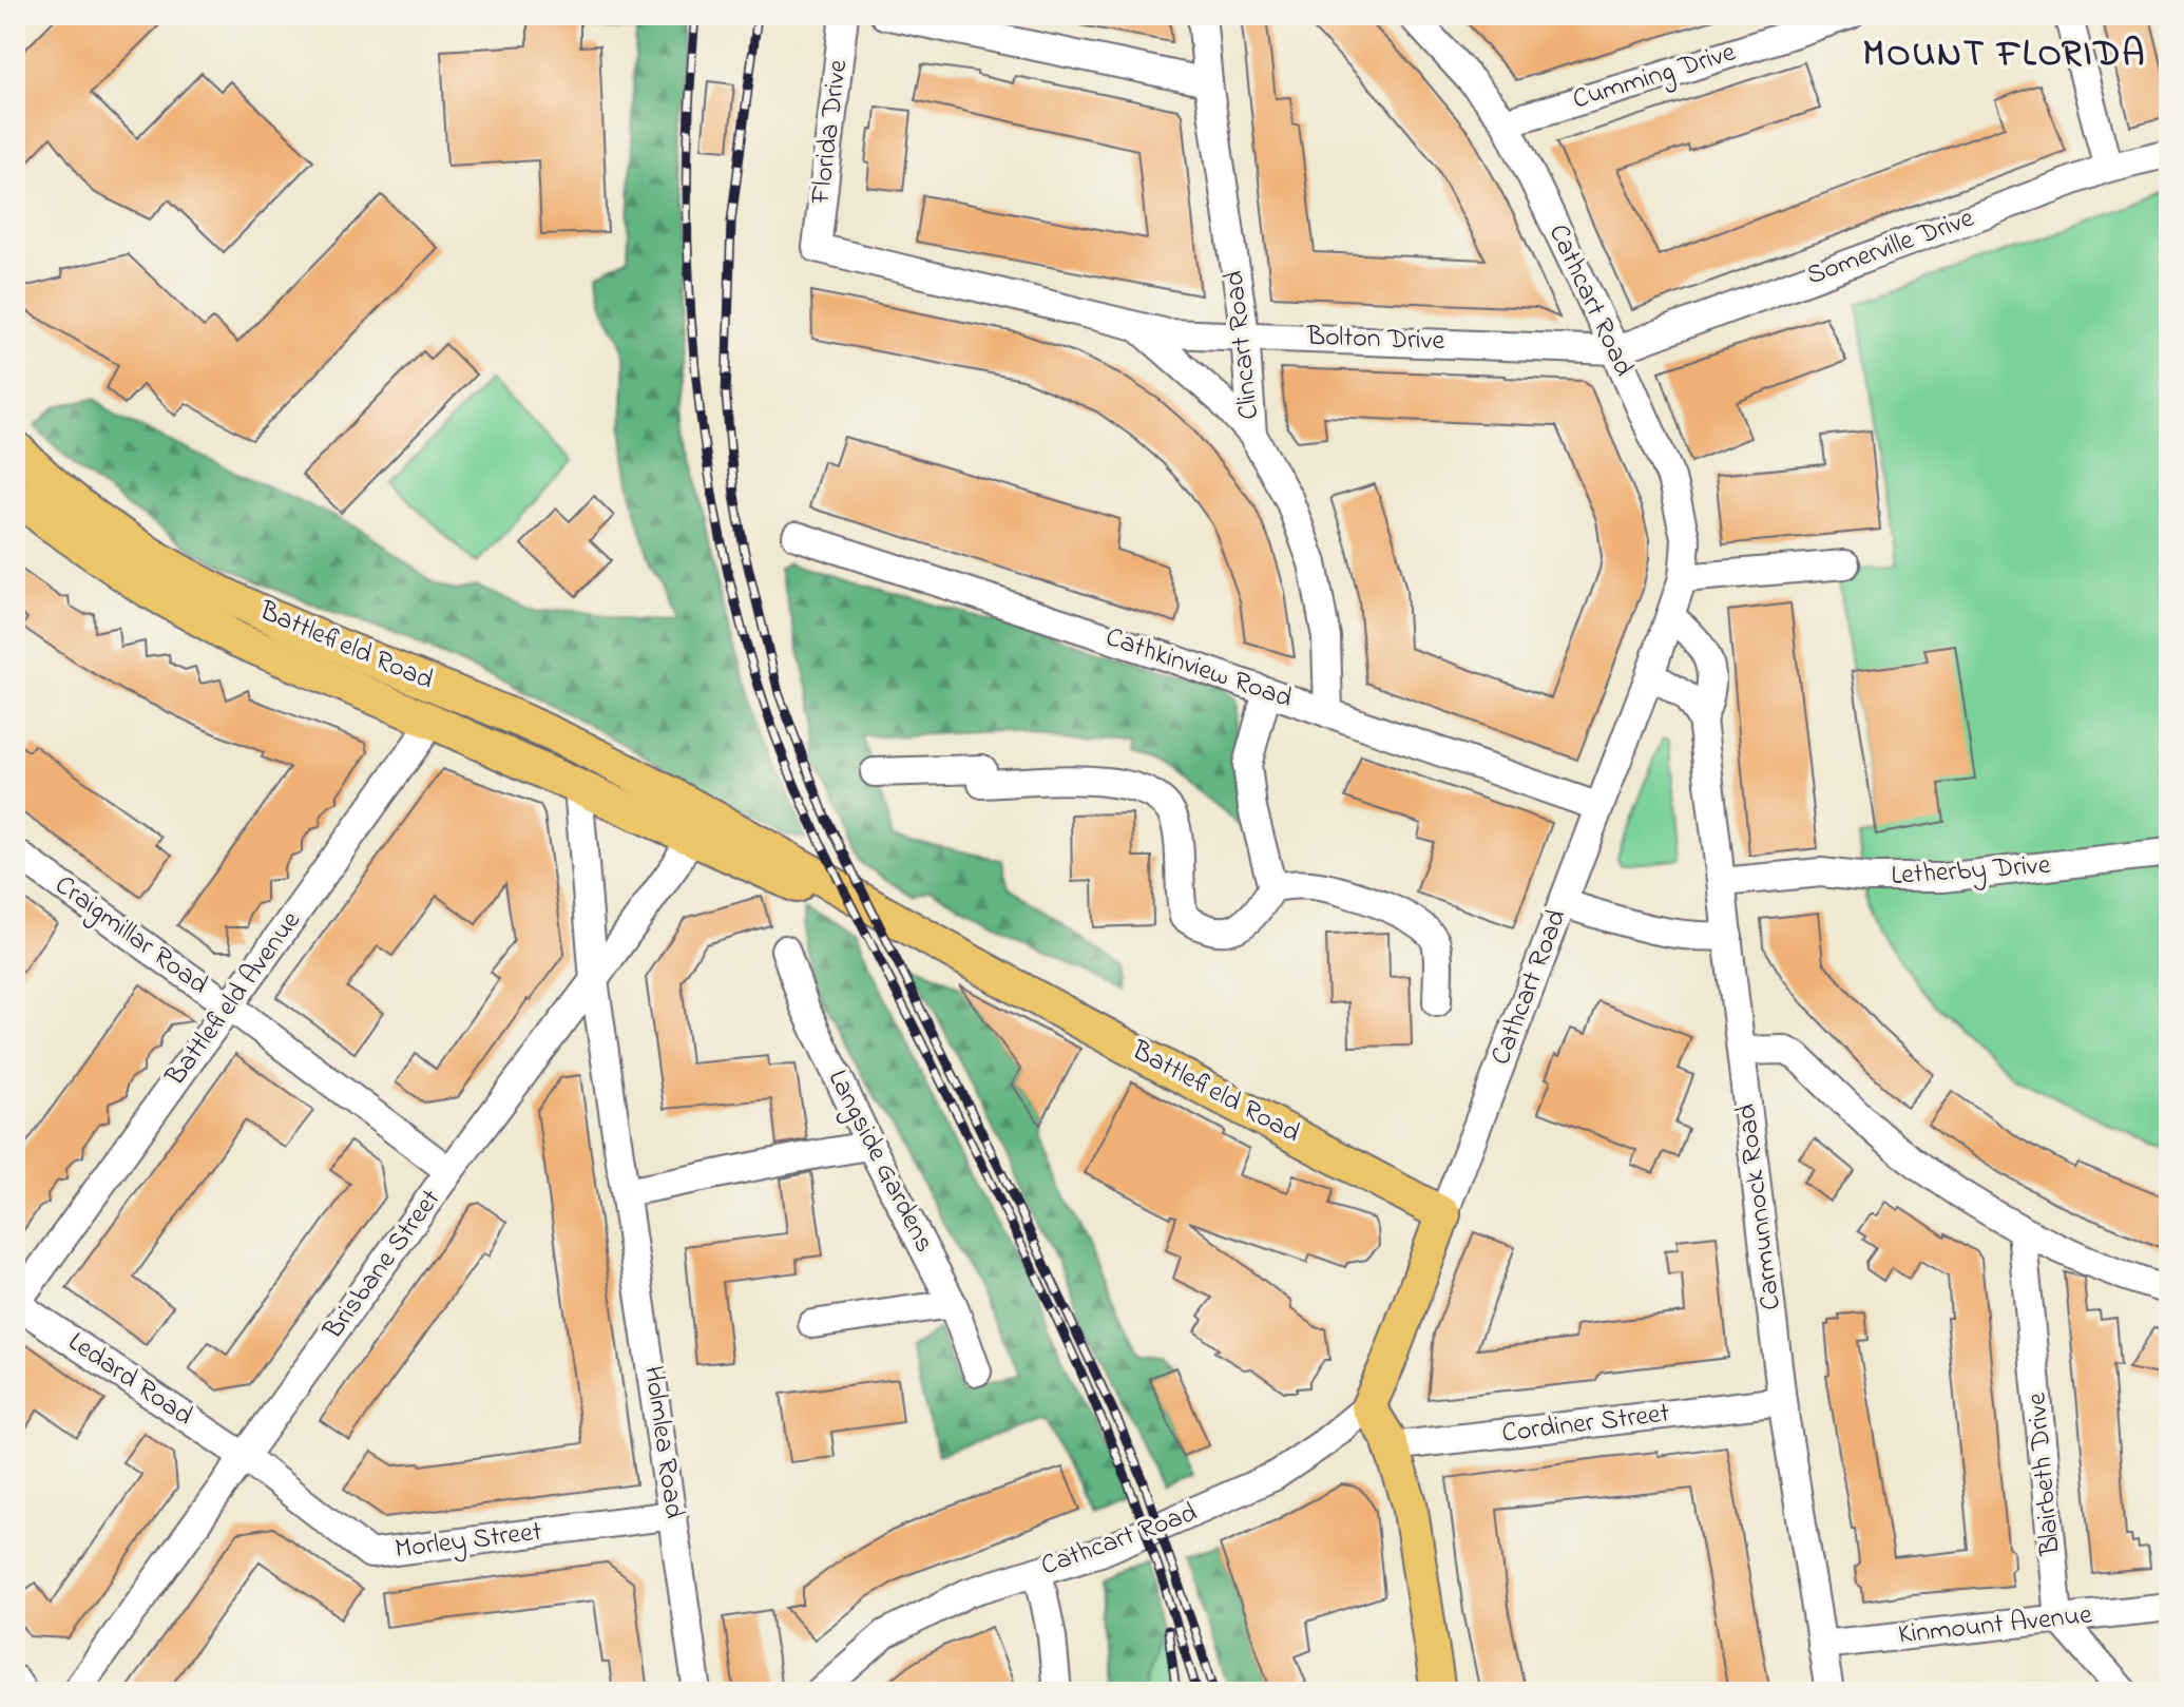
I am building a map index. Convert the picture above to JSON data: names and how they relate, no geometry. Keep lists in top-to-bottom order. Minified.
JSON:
{"streets":{"main road":["Cathcart Road","Battlefield Road","Battlefield Avenue"],"street":["Cumming Drive","Florida Drive","Somerville Drive","Bolton Drive","Clincart Road","Cathkinview Road","Letherby Drive","Craigmillar Road","Langside Gardens","Carmunnock Road","Brisbane Street","Ledard Road","Cordiner Street","Holmlea Road","Blairbeth Drive","Morley Street","Kinmount Avenue"]},"crossings":[["Cumming Drive","Cathcart Road"],["Florida Drive","Bolton Drive"],["Somerville Drive","Cathcart Road"],["Somerville Drive","Bolton Drive"],["Cathcart Road","Bolton Drive"],["Cathcart Road","Battlefield Road"],["Cathcart Road","Cathkinview Road"],["Cathcart Road","Carmunnock Road"],["Bolton Drive","Clincart Road"],["Clincart Road","Cathkinview Road"],["Battlefield Road","Battlefield Avenue"],["Battlefield Road","Brisbane Street"],["Battlefield Road","Holmlea Road"],["Letherby Drive","Carmunnock Road"],["Craigmillar Road","Battlefield Avenue"],["Craigmillar Road","Brisbane Street"],["Battlefield Avenue","Ledard Road"],["Carmunnock Road","Cordiner Street"],["Carmunnock Road","Kinmount Avenue"],["Brisbane Street","Ledard Road"],["Brisbane Street","Holmlea Road"],["Brisbane Street","Morley Street"],["Ledard Road","Morley Street"],["Holmlea Road","Morley Street"],["Blairbeth Drive","Kinmount Avenue"]],"districts":["MOUNT FLORIDA"]}
